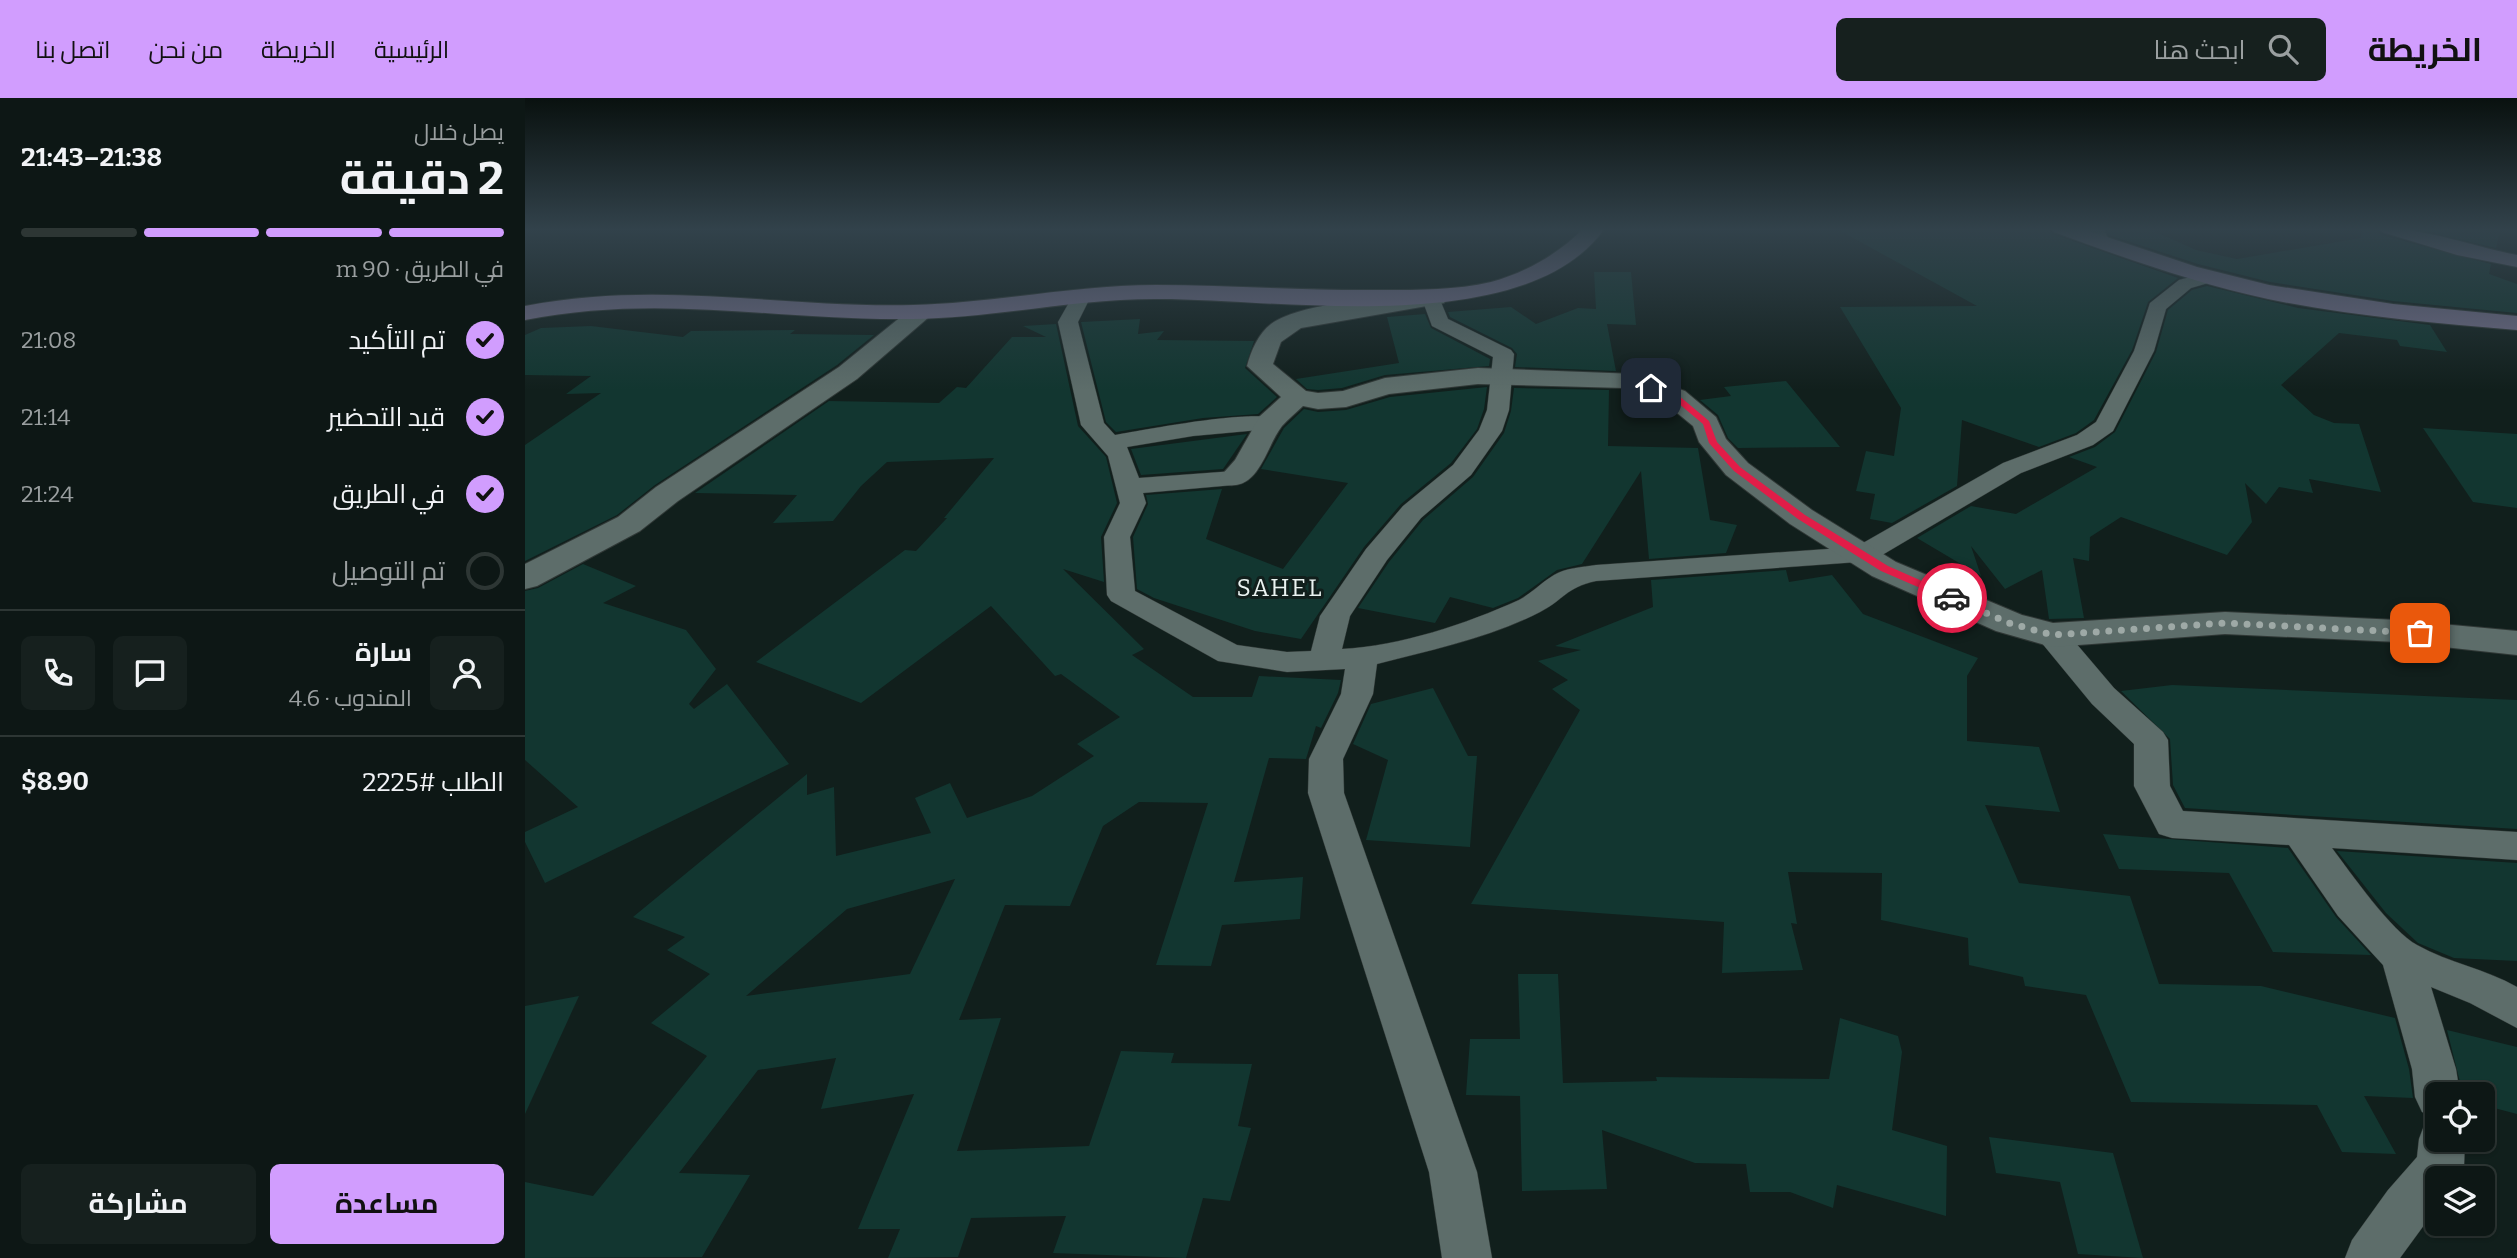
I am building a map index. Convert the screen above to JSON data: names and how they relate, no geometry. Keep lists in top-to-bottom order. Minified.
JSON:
{"districts":["SAHEL"],"page":{"header":"الخريطة","search":"ابحث هنا","nav":["الرئيسية","الخريطة","من نحن","اتصل بنا"],"heading":["2 دقيقة","يصل خلال","21:38–21:43"],"panel":["سارة","المندوب · 4.6","الطلب #2225","$8.90"],"bar":"في الطريق · 90 m","list":[["تم التأكيد","21:08"],["قيد التحضير","21:14"],["في الطريق","21:24"],"تم التوصيل"],"buttons":["مساعدة","مشاركة"]}}
